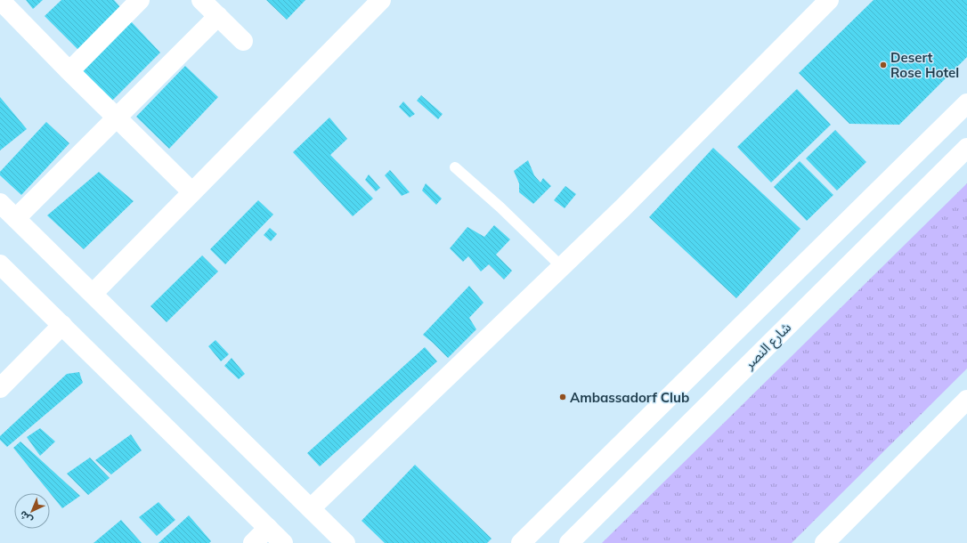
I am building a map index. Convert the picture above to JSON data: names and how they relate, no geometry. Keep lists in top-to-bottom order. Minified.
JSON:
{"streets":{"street":["شارع النصر"]},"places":["Desert Rose Hotel","Ambassadorf Club"],"north":"bottom left"}
